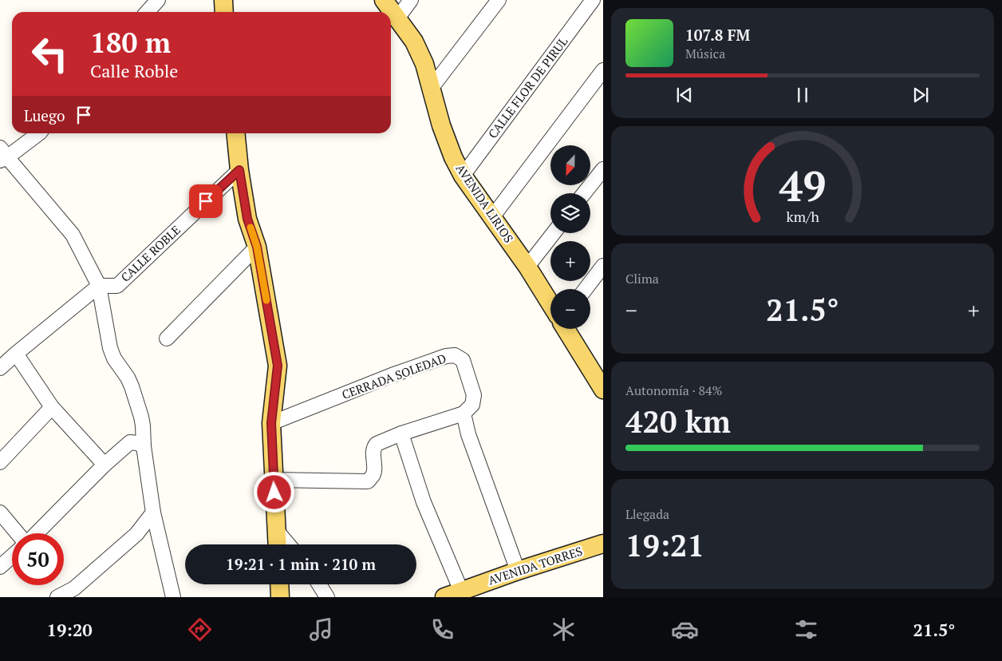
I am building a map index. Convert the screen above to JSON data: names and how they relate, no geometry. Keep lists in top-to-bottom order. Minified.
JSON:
{"streets":{"main road":["AVENIDA LIRIOS","AVENIDA TORRES"],"street":["CALLE FLOR DE PIRUL","CALLE ROBLE","CERRADA SOLEDAD"]},"crossings":[["CALLE FLOR DE PIRUL","AVENIDA LIRIOS"]],"north":"bottom","page":{"turn":["180 m","Calle Roble"],"song":["107.8 FM","Música"],"then":"Luego","map_buttons":["+","−"],"tile":["Clima",["Autonomía · 84%","420 km"],["Llegada","19:21"]],"heat":["−","21.5°","+"],"limit":"50","trip":"19:21 · 1 min · 210 m","tabs":["19:20","21.5°"],"gauge":["49","km/h"]}}
